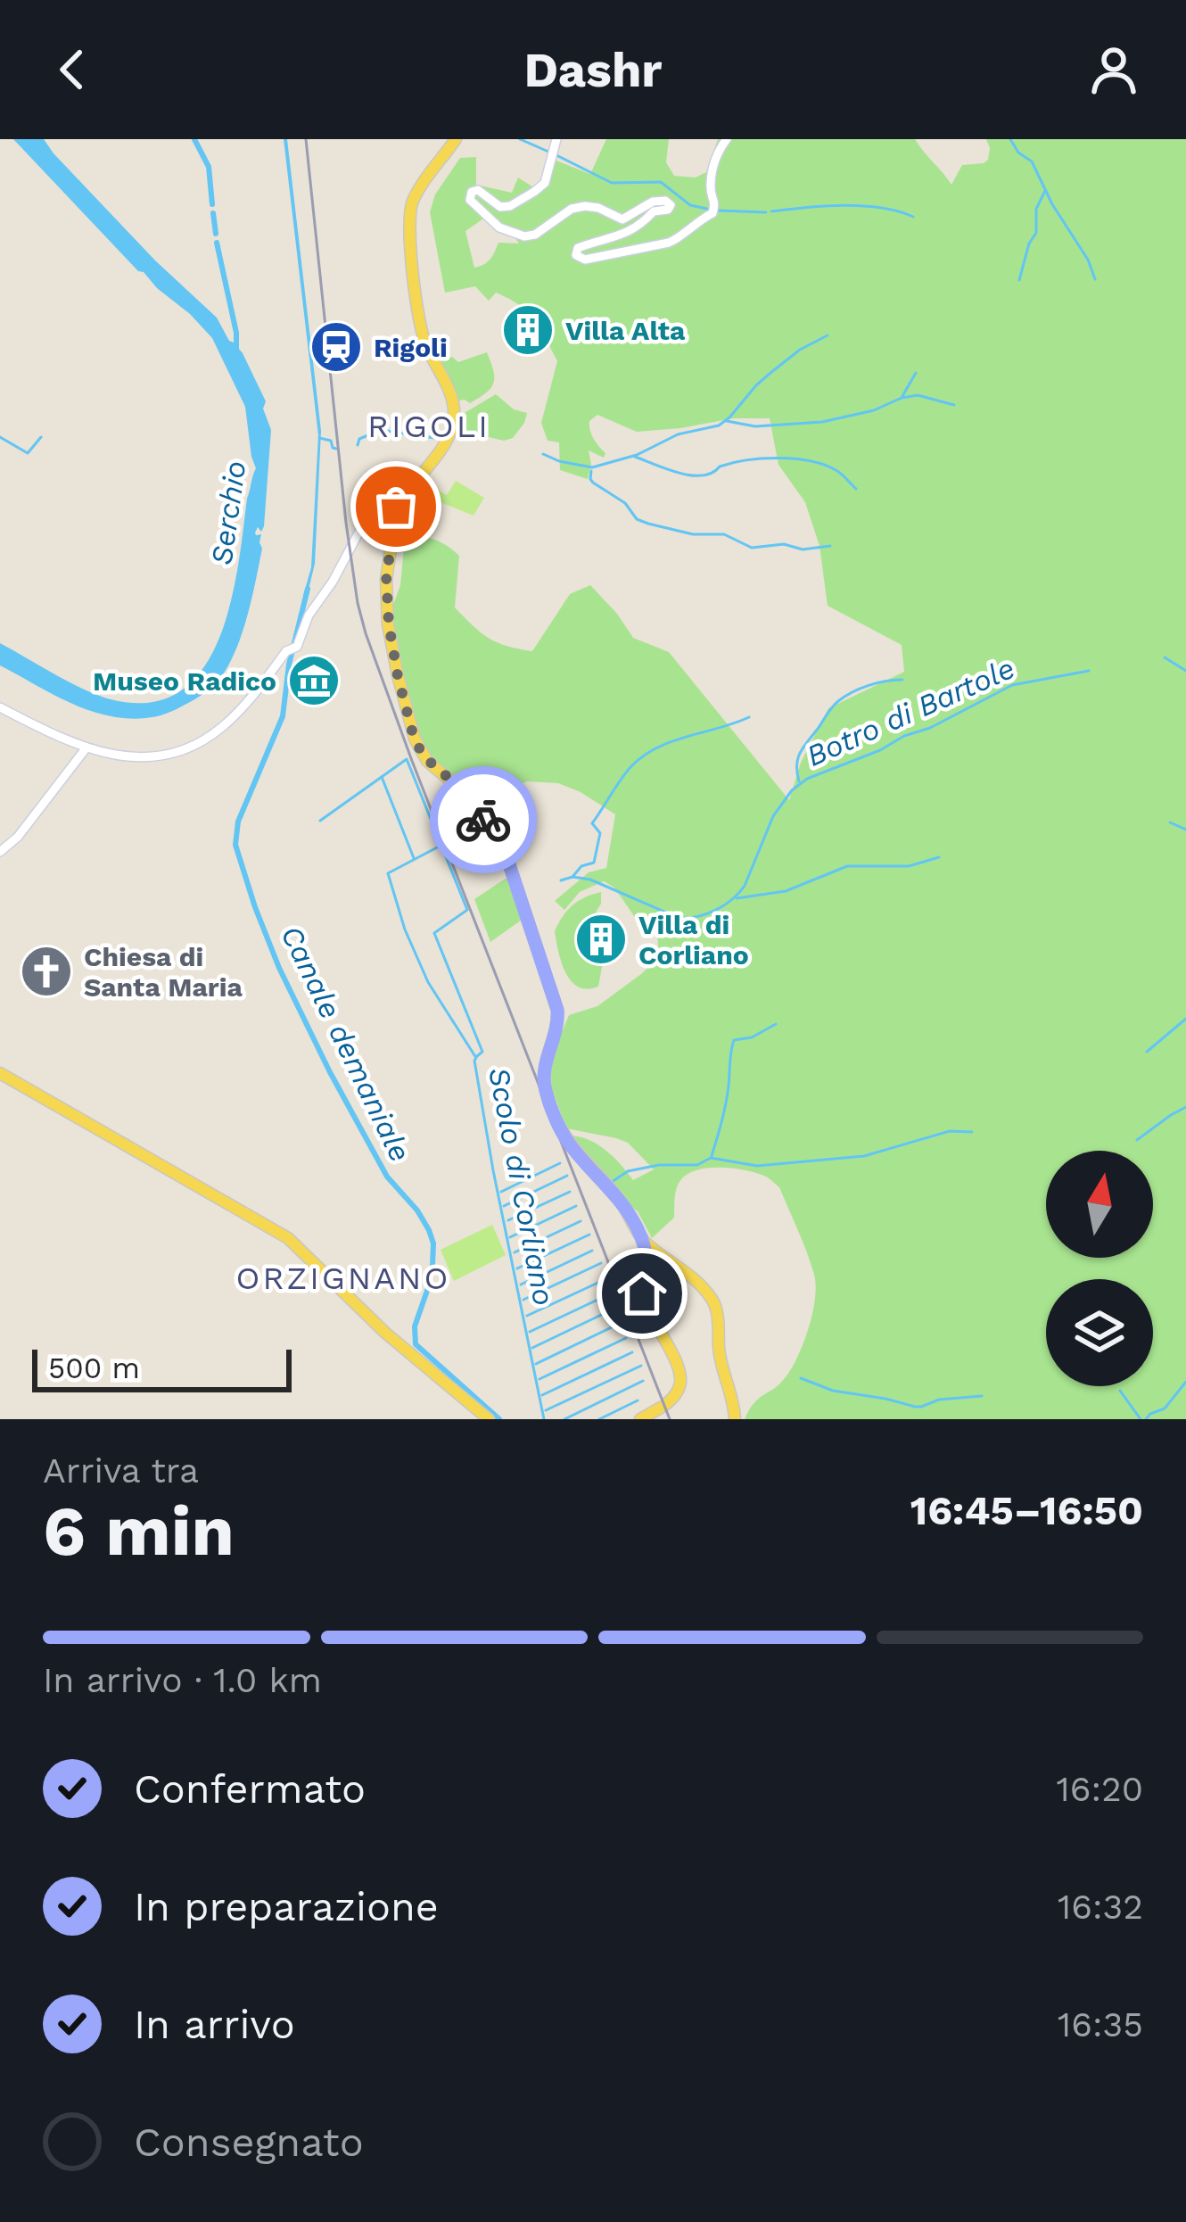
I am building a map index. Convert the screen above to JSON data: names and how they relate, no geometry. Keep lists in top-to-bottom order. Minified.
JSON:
{"districts":["RIGOLI","ORZIGNANO"],"water":["Serchio","Botro di Bartole","Canale demaniale","Scolo di Corliano"],"places":{"building":["Villa Alta","Villa di Corliano"],"station":["Rigoli"],"museum":["Museo Radico"],"church":["Chiesa di Santa Maria"]},"scale_bar":"500 m","north":"top","page":{"header":"Dashr","scale":"500 m","heading":["6 min","Arriva tra","16:45–16:50"],"bar":"In arrivo · 1.0 km","list":[["Confermato","16:20"],["In preparazione","16:32"],["In arrivo","16:35"],"Consegnato"]}}
